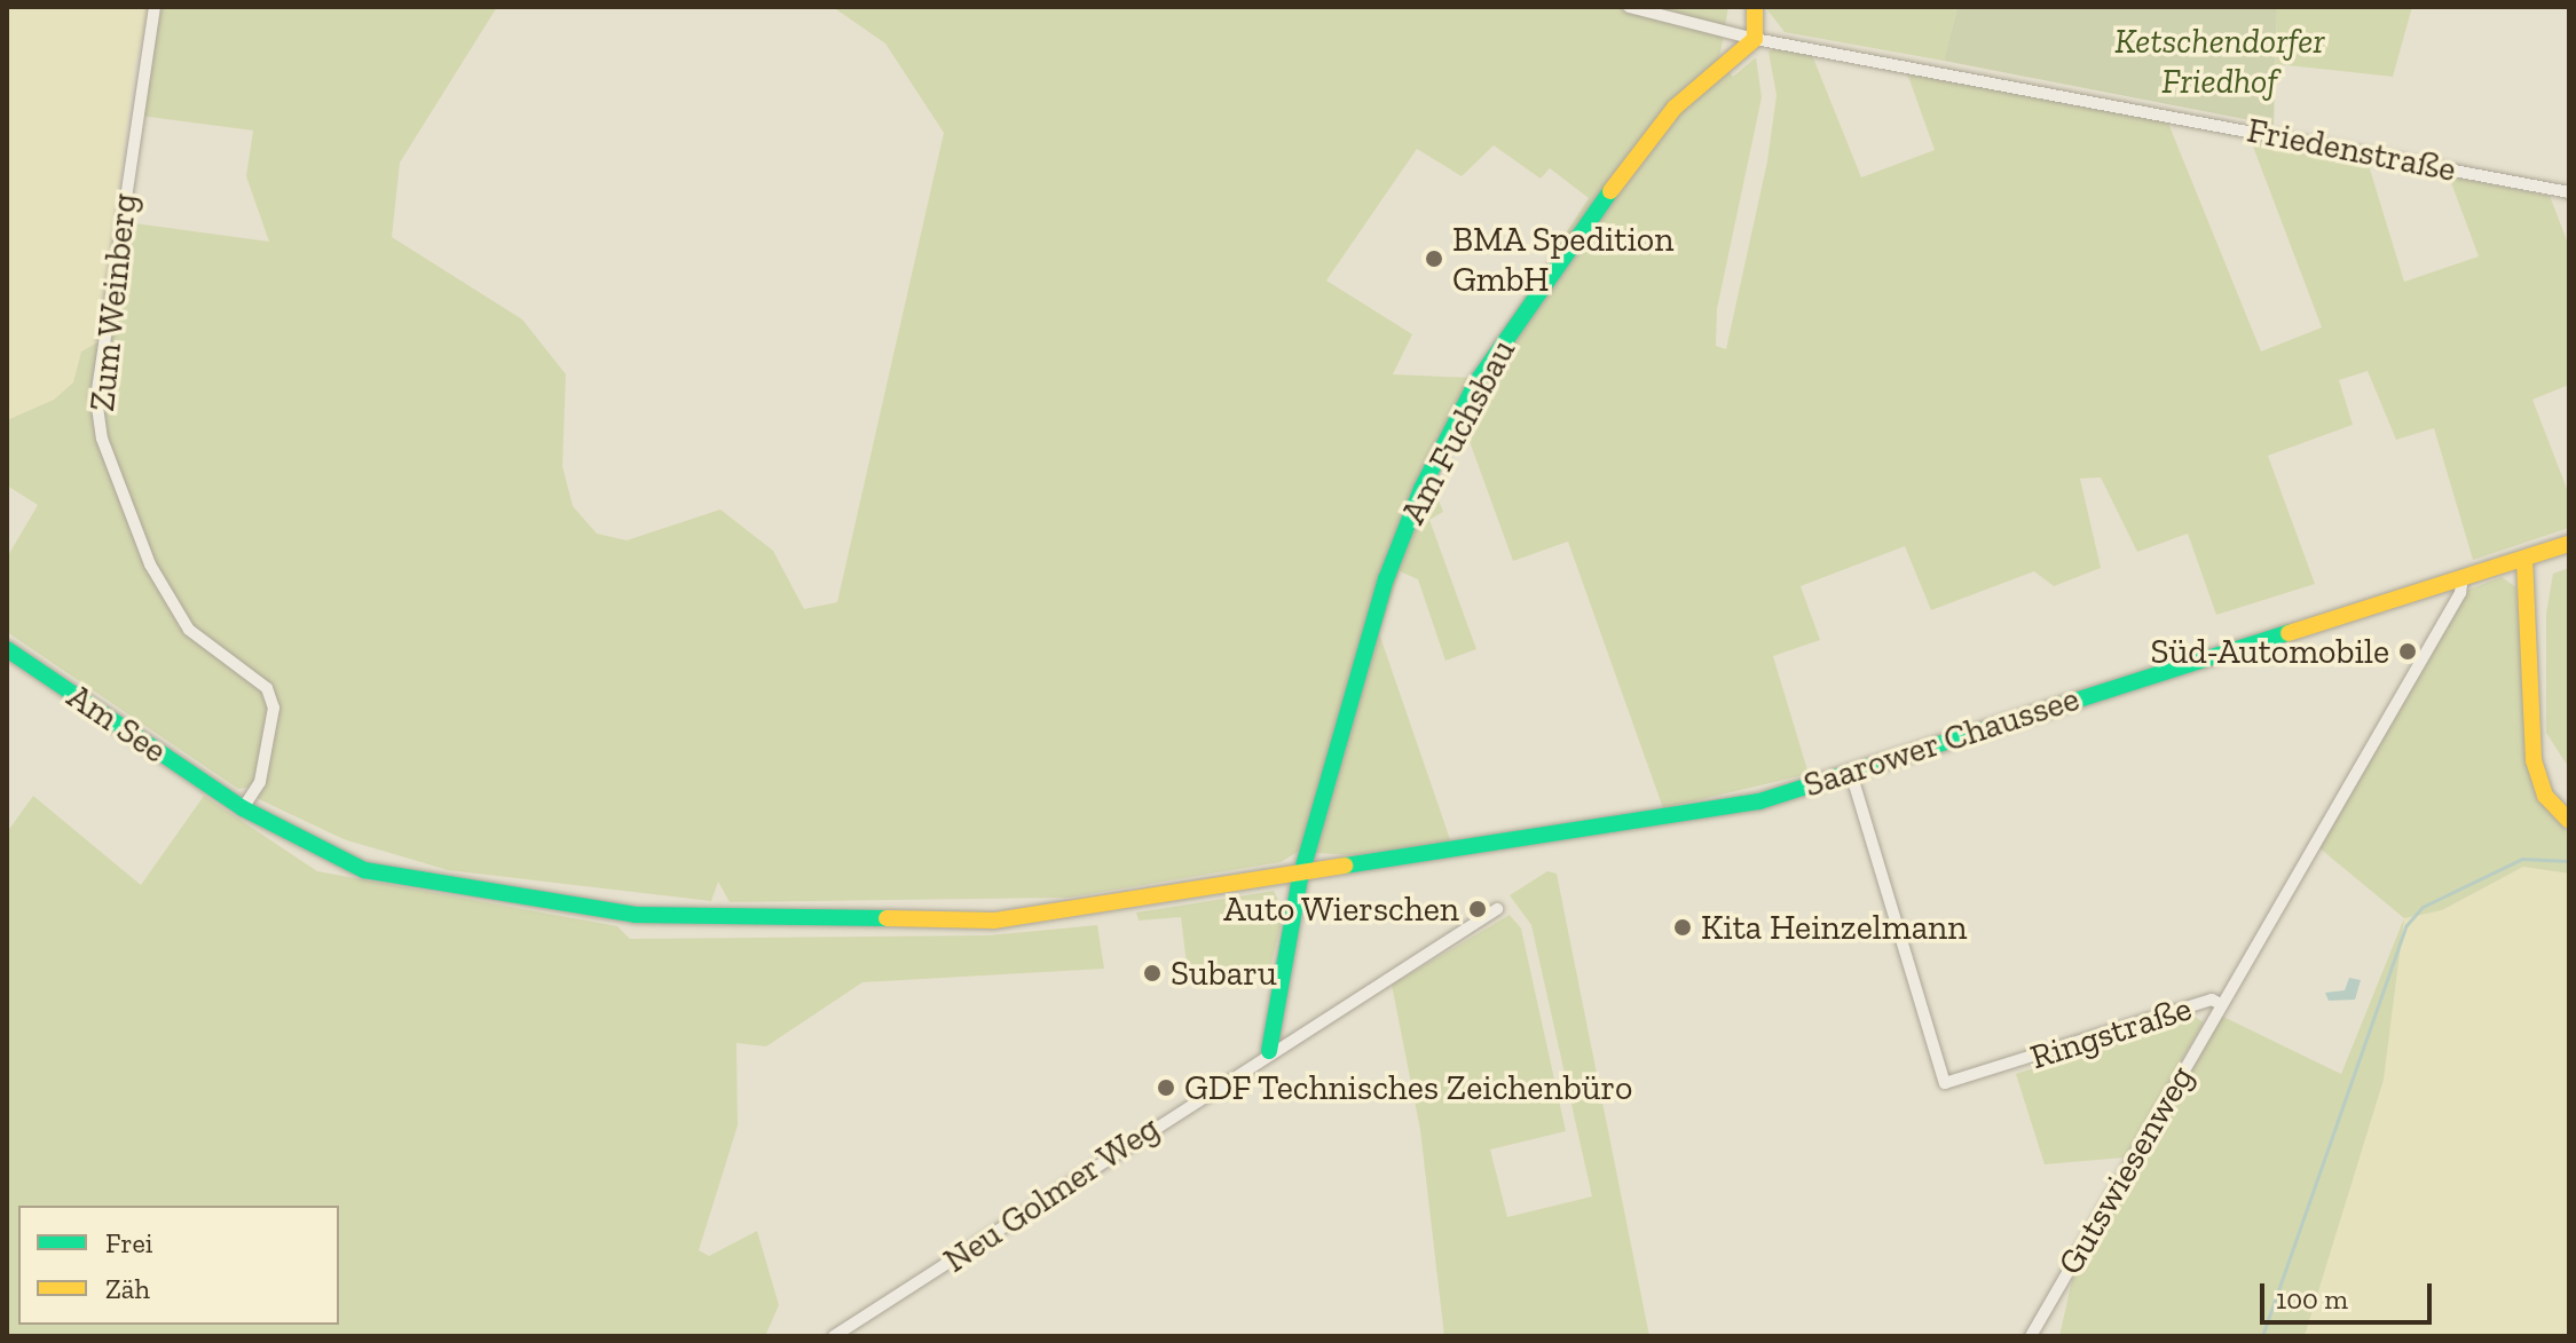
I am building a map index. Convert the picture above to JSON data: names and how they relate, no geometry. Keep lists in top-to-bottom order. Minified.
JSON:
{"streets":{"main road":["Am Fuchsbau","Am See","Saarower Chaussee"],"street":["Friedenstraße","Zum Weinberg","Ringstraße","Gutswiesenweg","Neu Golmer Weg"]},"crossings":[["Friedenstraße","Am Fuchsbau"],["Zum Weinberg","Am See"],["Zum Weinberg","Saarower Chaussee"],["Am Fuchsbau","Saarower Chaussee"],["Am See","Saarower Chaussee"],["Saarower Chaussee","Ringstraße"],["Ringstraße","Gutswiesenweg"]],"parks":["Ketschendorfer Friedhof"],"places":["BMA Spedition GmbH","Süd-Automobile","Auto Wierschen","Kita Heinzelmann","Subaru","GDF Technisches Zeichenbüro"],"legend":["Frei","Zäh"],"scale_bar":"100 m"}
